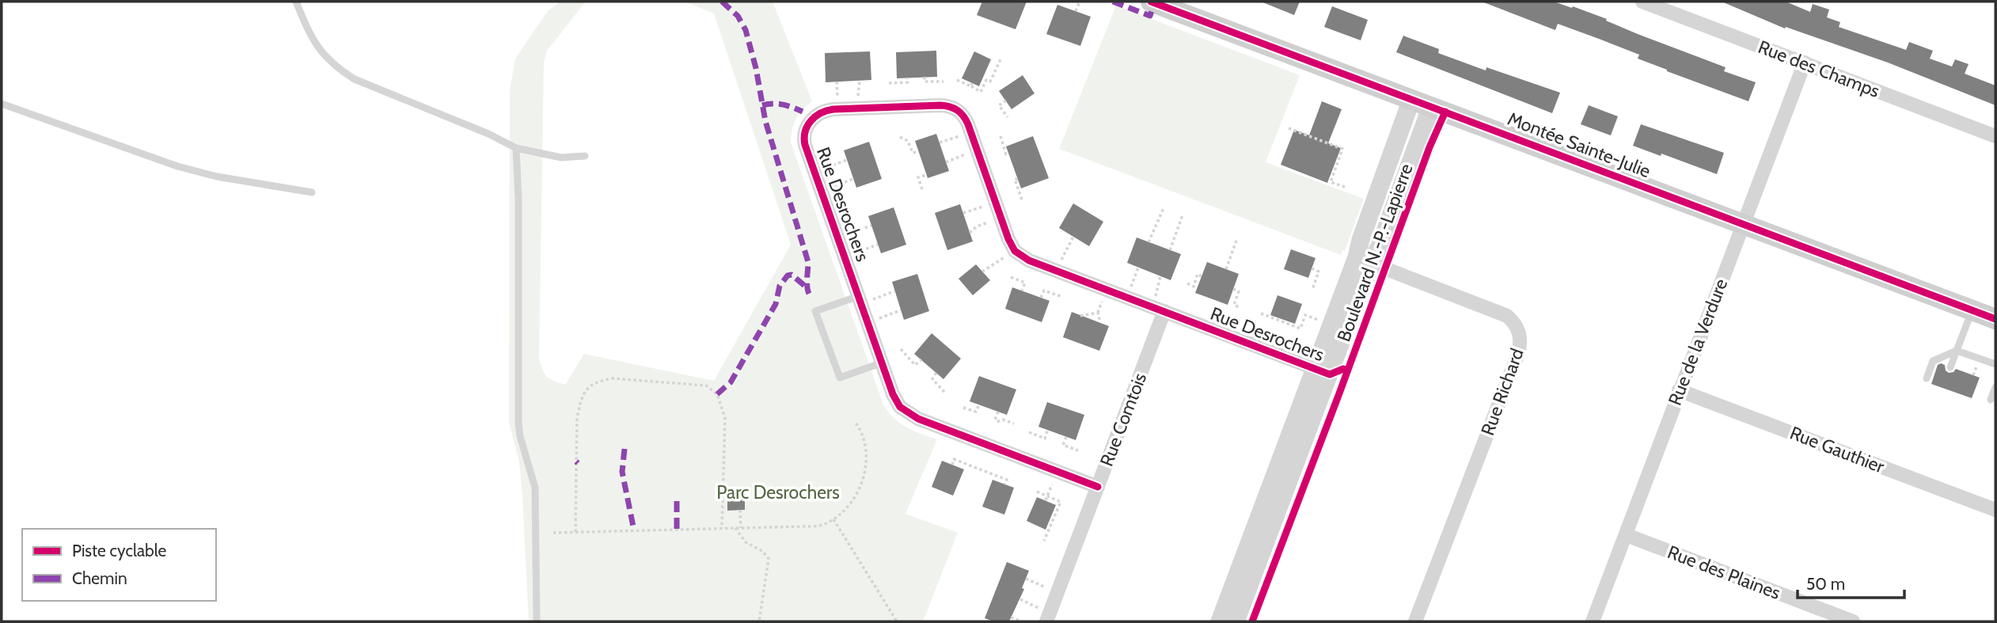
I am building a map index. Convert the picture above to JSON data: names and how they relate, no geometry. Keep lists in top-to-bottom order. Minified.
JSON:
{"streets":{"main road":["Montée Sainte-Julie"],"street":["Rue des Champs","Rue Desrochers","Boulevard N.-P.-Lapierre","Rue de la Verdure","Rue Richard","Rue Comtois","Rue Gauthier","Rue des Plaines"]},"crossings":[["Rue des Champs","Rue de la Verdure"],["Montée Sainte-Julie","Boulevard N.-P.-Lapierre"],["Montée Sainte-Julie","Rue de la Verdure"],["Rue Desrochers","Boulevard N.-P.-Lapierre"],["Rue Desrochers","Rue Comtois"],["Boulevard N.-P.-Lapierre","Rue Richard"],["Rue de la Verdure","Rue Gauthier"],["Rue de la Verdure","Rue des Plaines"]],"parks":["Parc Desrochers"],"legend":["Piste cyclable","Chemin"],"scale_bar":"50 m"}
